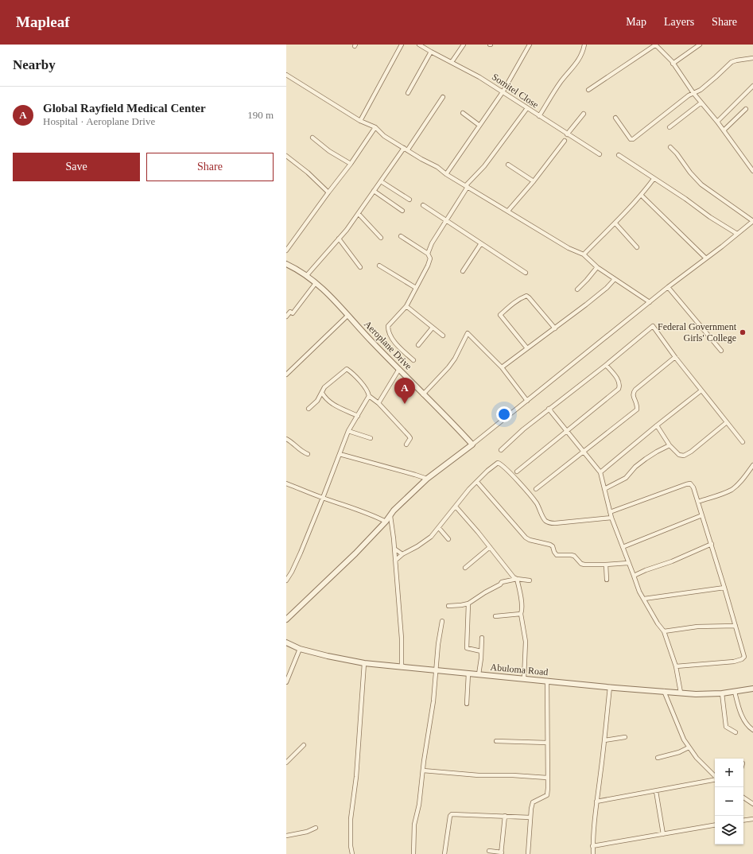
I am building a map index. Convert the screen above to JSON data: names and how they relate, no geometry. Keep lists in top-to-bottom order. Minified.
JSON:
{"streets":{"street":["Somitel Close","Aeroplane Drive","Abuloma Road"]},"places":["Federal Government Girls' College"],"page":{"header":"Mapleaf","nav":["Map","Layers","Share"],"heading":"Nearby","list":[{"mark":"A","name":"Global Rayfield Medical Center","note":"Hospital · Aeroplane Drive","value":"190 m"}],"buttons":["Save","Share"],"pins":"A","map_buttons":["+","−"]}}
